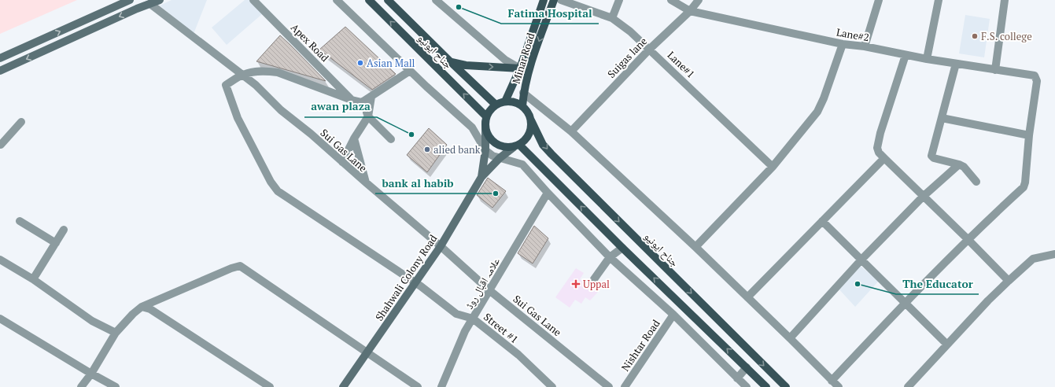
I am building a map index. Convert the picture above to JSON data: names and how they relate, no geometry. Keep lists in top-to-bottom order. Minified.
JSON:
{"streets":{"main road":["جناح ایونیو","Minar Road","Shahwali Colony Road"],"street":["Lane#2","Apex Road","Suigas lane","Lane#1","Sui Gas Lane","علامہ اقبال روڈ","Street #1","Nishtar Road"]},"crossings":[["Lane#2","Suigas lane"],["جناح ایونیو","Minar Road"],["جناح ایونیو","Shahwali Colony Road"],["Suigas lane","Lane#1"],["Minar Road","Shahwali Colony Road"],["Sui Gas Lane","Shahwali Colony Road"],["Sui Gas Lane","علامہ اقبال روڈ"],["Sui Gas Lane","Street #1"],["Shahwali Colony Road","Street #1"],["علامہ اقبال روڈ","Street #1"]],"places":{"other":["Fatima Hospital","F.S. college","Asian Mall","awan plaza","alied bank","bank al habib","The Educator"],"health":["Uppal"]}}
